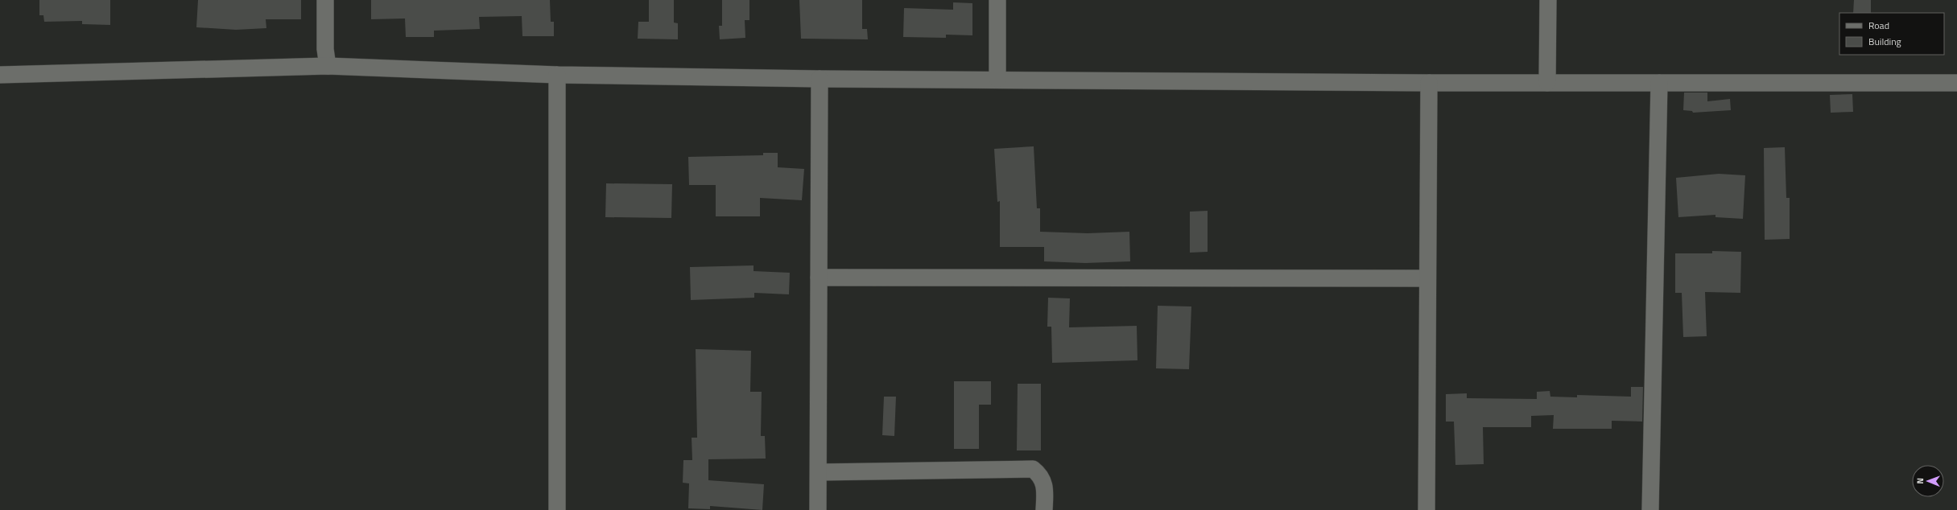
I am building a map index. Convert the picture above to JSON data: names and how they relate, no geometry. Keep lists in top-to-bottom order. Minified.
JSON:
{"legend":["Road","Building"],"north":"left"}
